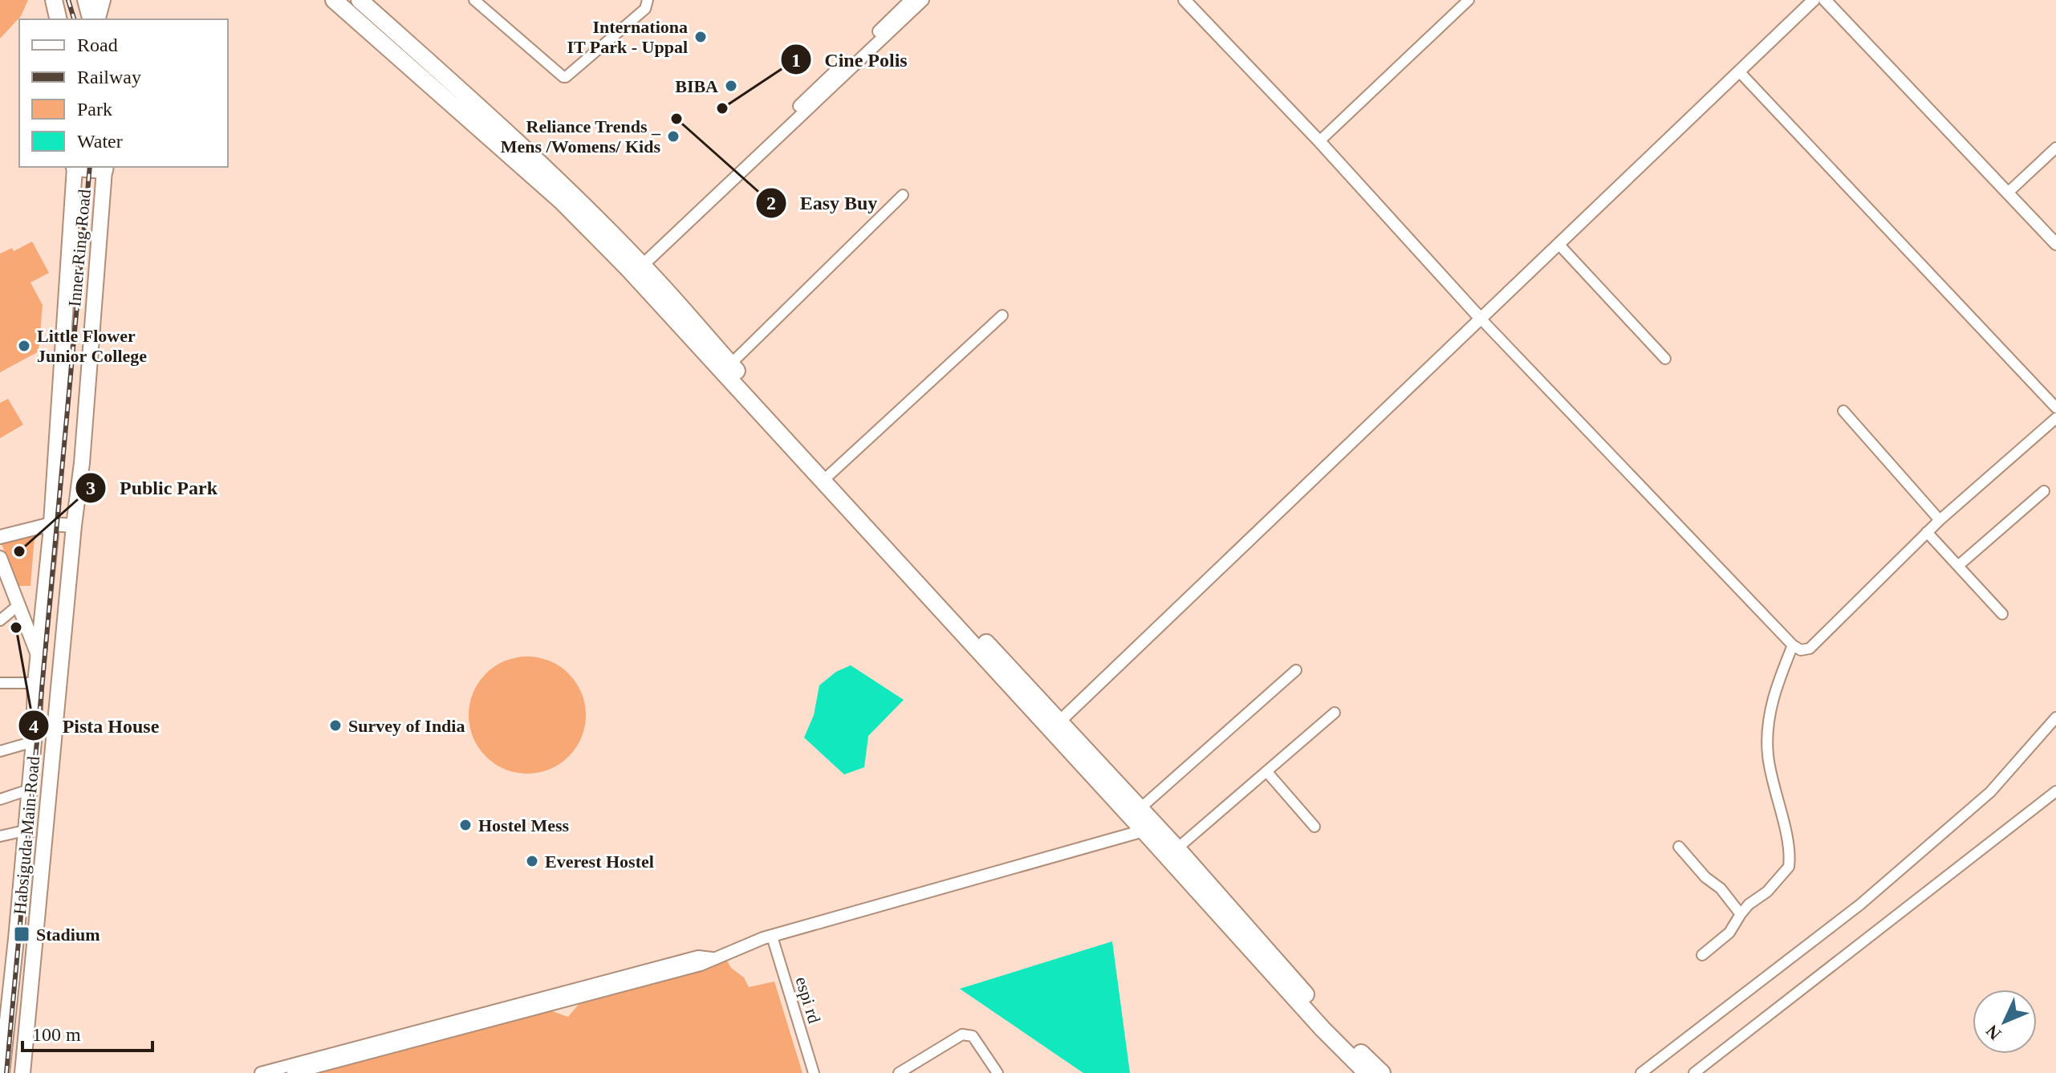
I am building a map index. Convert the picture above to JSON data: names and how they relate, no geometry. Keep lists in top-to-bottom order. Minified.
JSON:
{"streets":{"main road":["Inner Ring Road","Habsiguda Main Road"],"street":["espi rd"]},"crossings":[["Inner Ring Road","Habsiguda Main Road"]],"places":{"other":["Internationa IT Park - Uppal","BIBA","Cine Polis","Easy Buy","Reliance Trends _ Mens /Womens/ Kids","Little Flower Junior College","Public Park","Pista House","Survey of India","Hostel Mess","Everest Hostel"],"transit":["Stadium"]},"legend":["Road","Railway","Park","Water"],"scale_bar":"100 m","north":"bottom left"}
